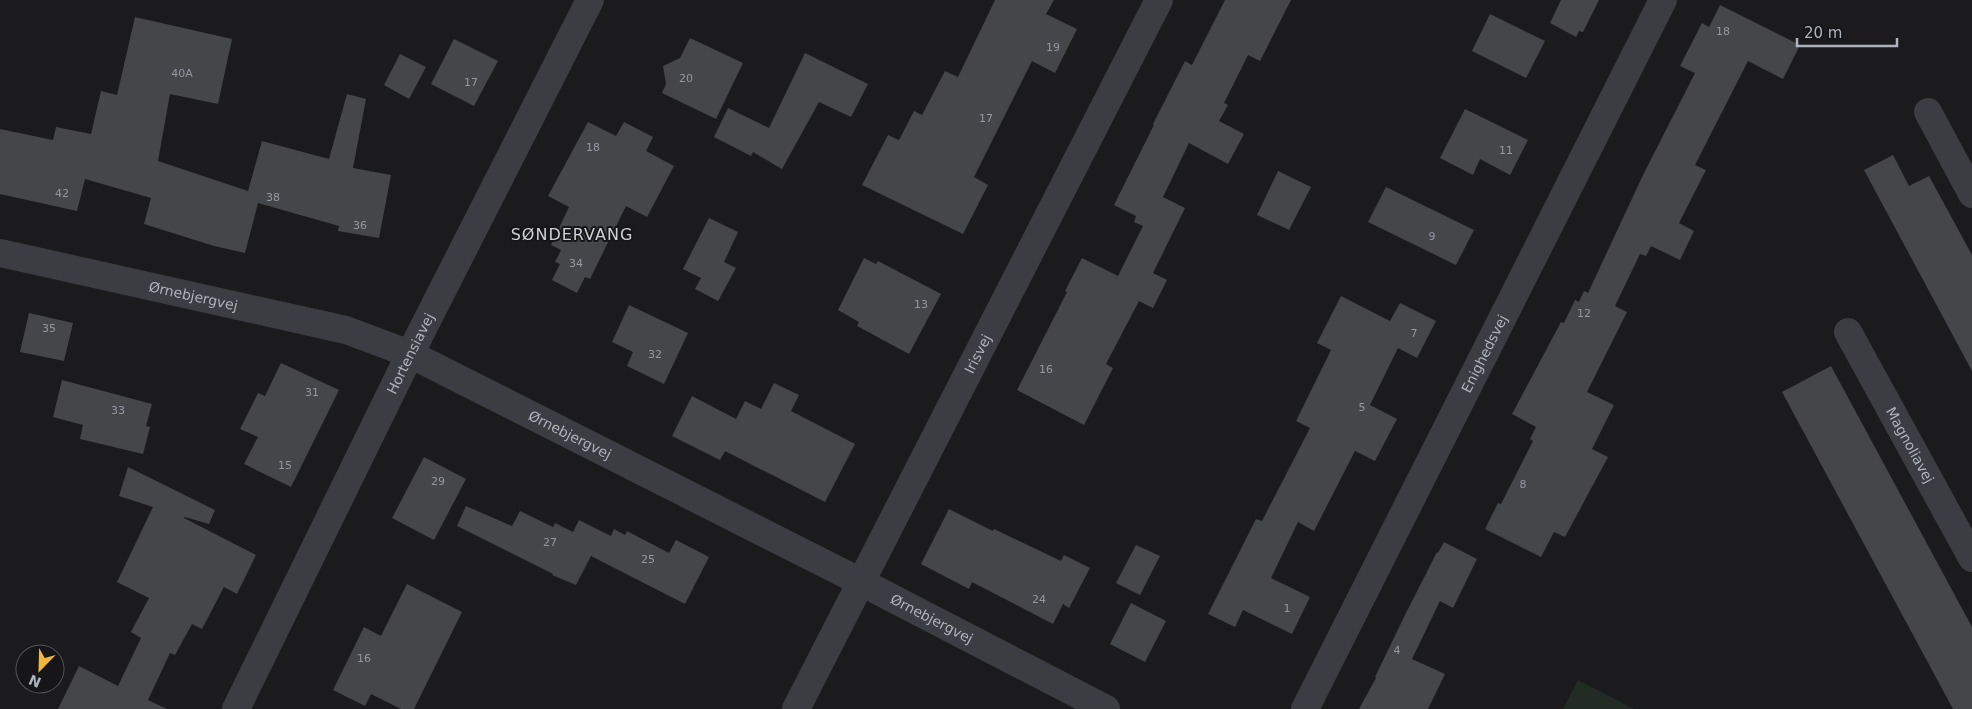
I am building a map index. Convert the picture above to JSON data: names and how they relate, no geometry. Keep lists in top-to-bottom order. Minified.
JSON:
{"streets":{"street":["Ørnebjergvej","Hortensiavej","Irisvej","Enighedsvej","Magnoliavej"]},"crossings":[["Ørnebjergvej","Hortensiavej"],["Ørnebjergvej","Irisvej"]],"districts":["SØNDERVANG"],"house_numbers":["18","19","40A","20","17","17","18","11","42","38","36","9","34","13","12","35","7","32","16","31","5","33","15","29","8","27","25","24","1","4","16"],"scale_bar":"20 m","north":"bottom left"}
